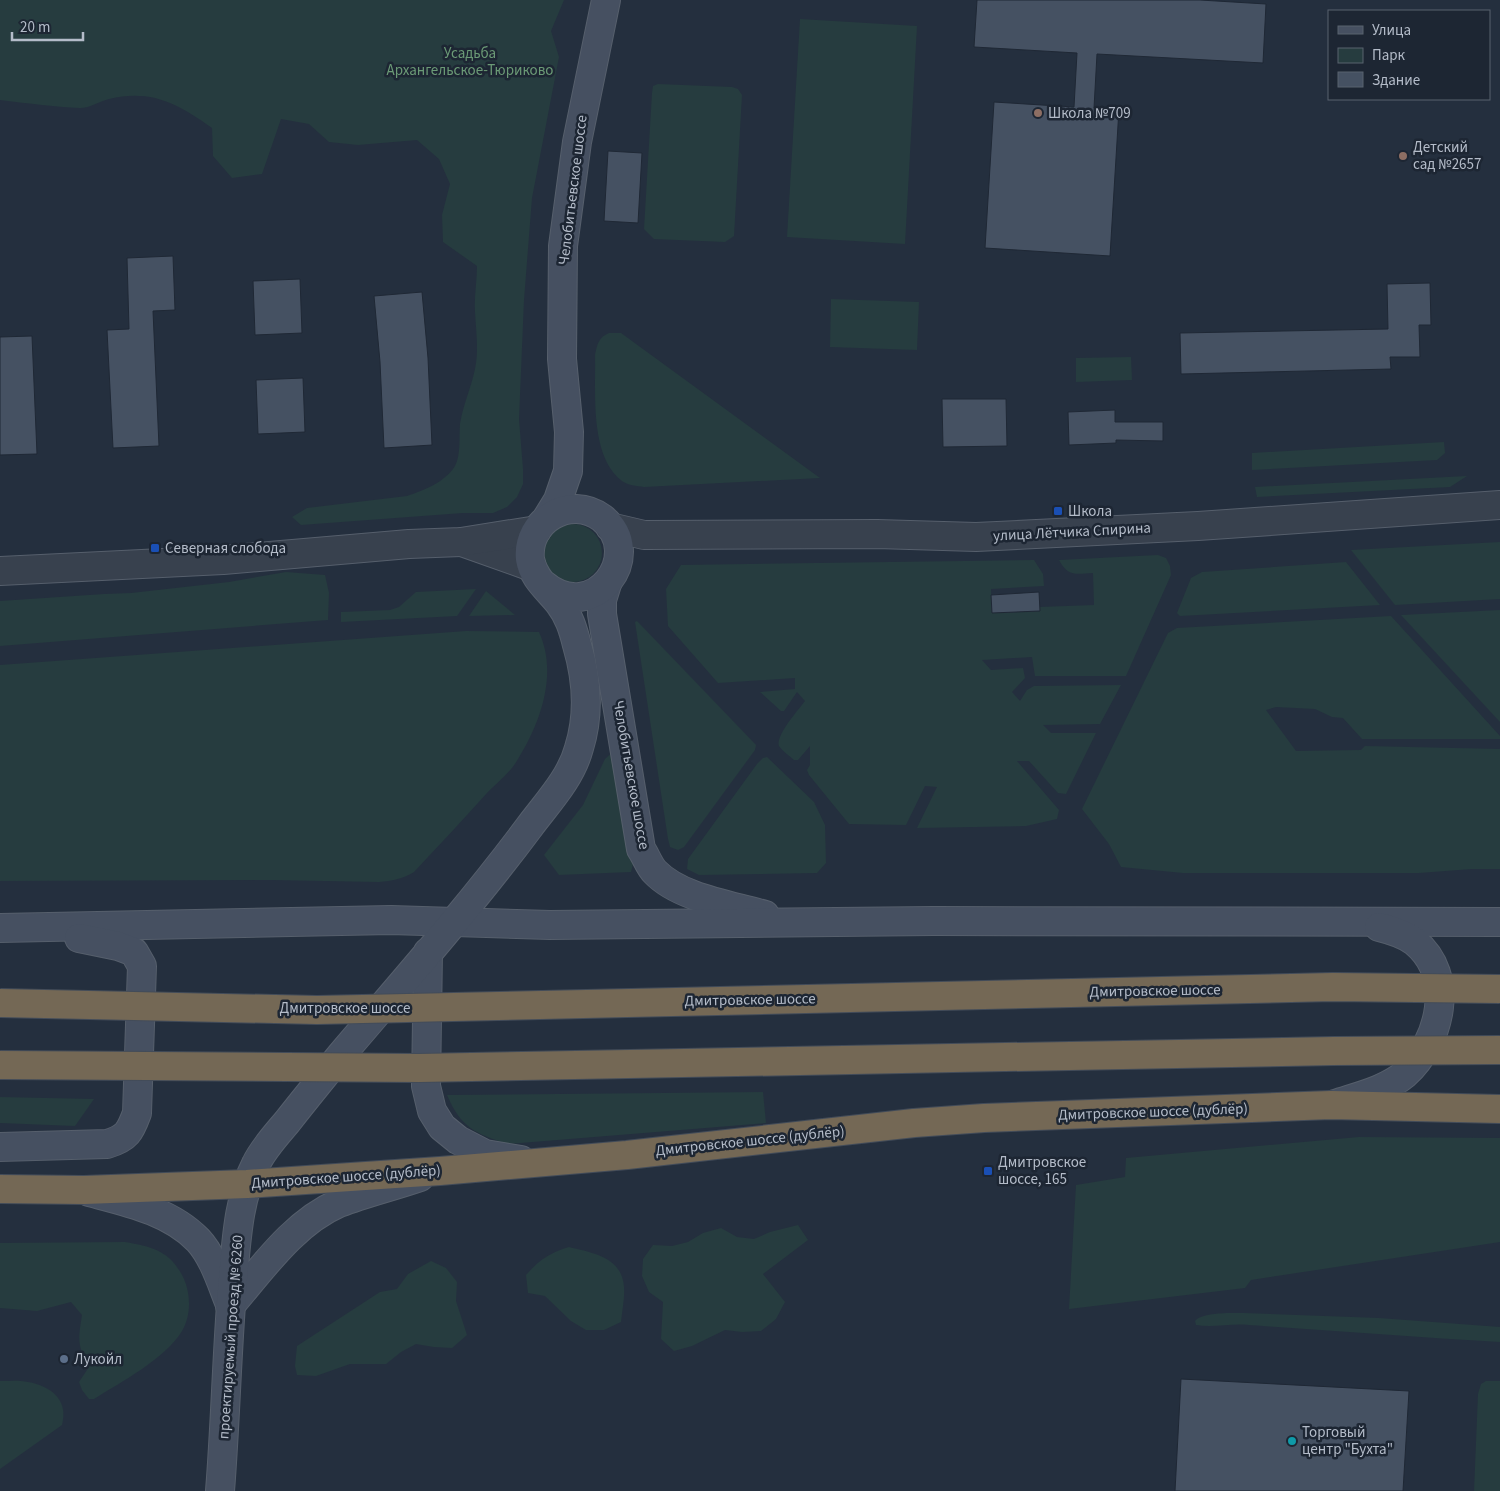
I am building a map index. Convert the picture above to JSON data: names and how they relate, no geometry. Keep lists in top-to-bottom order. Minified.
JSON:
{"streets":{"highway":["Дмитровское шоссе","Дмитровское шоссе (дублёр)"],"street":["Челобитьевское шоссе","улица Лётчика Спирина","проектируемый проезд № 6260"]},"crossings":[["Челобитьевское шоссе","улица Лётчика Спирина"],["Челобитьевское шоссе","проектируемый проезд № 6260"],["Дмитровское шоссе (дублёр)","проектируемый проезд № 6260"]],"parks":["Усадьба Архангельское-Тюриково"],"places":{"other":["Школа №709","Детский сад №2657","Лукойл","Торговый центр \"Бухта\""],"transit":["Школа","Северная слобода","Дмитровское шоссе, 165"]},"legend":["Улица","Парк","Здание"],"scale_bar":"20 m"}
